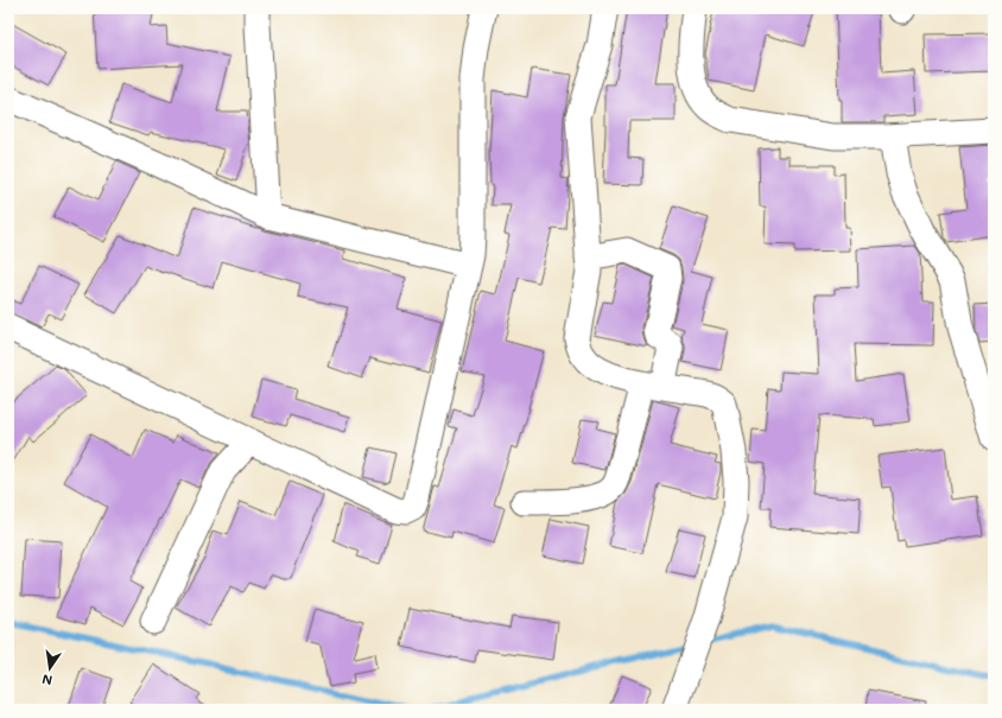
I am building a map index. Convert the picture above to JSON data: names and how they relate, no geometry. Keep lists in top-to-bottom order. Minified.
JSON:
{"north":"bottom"}
